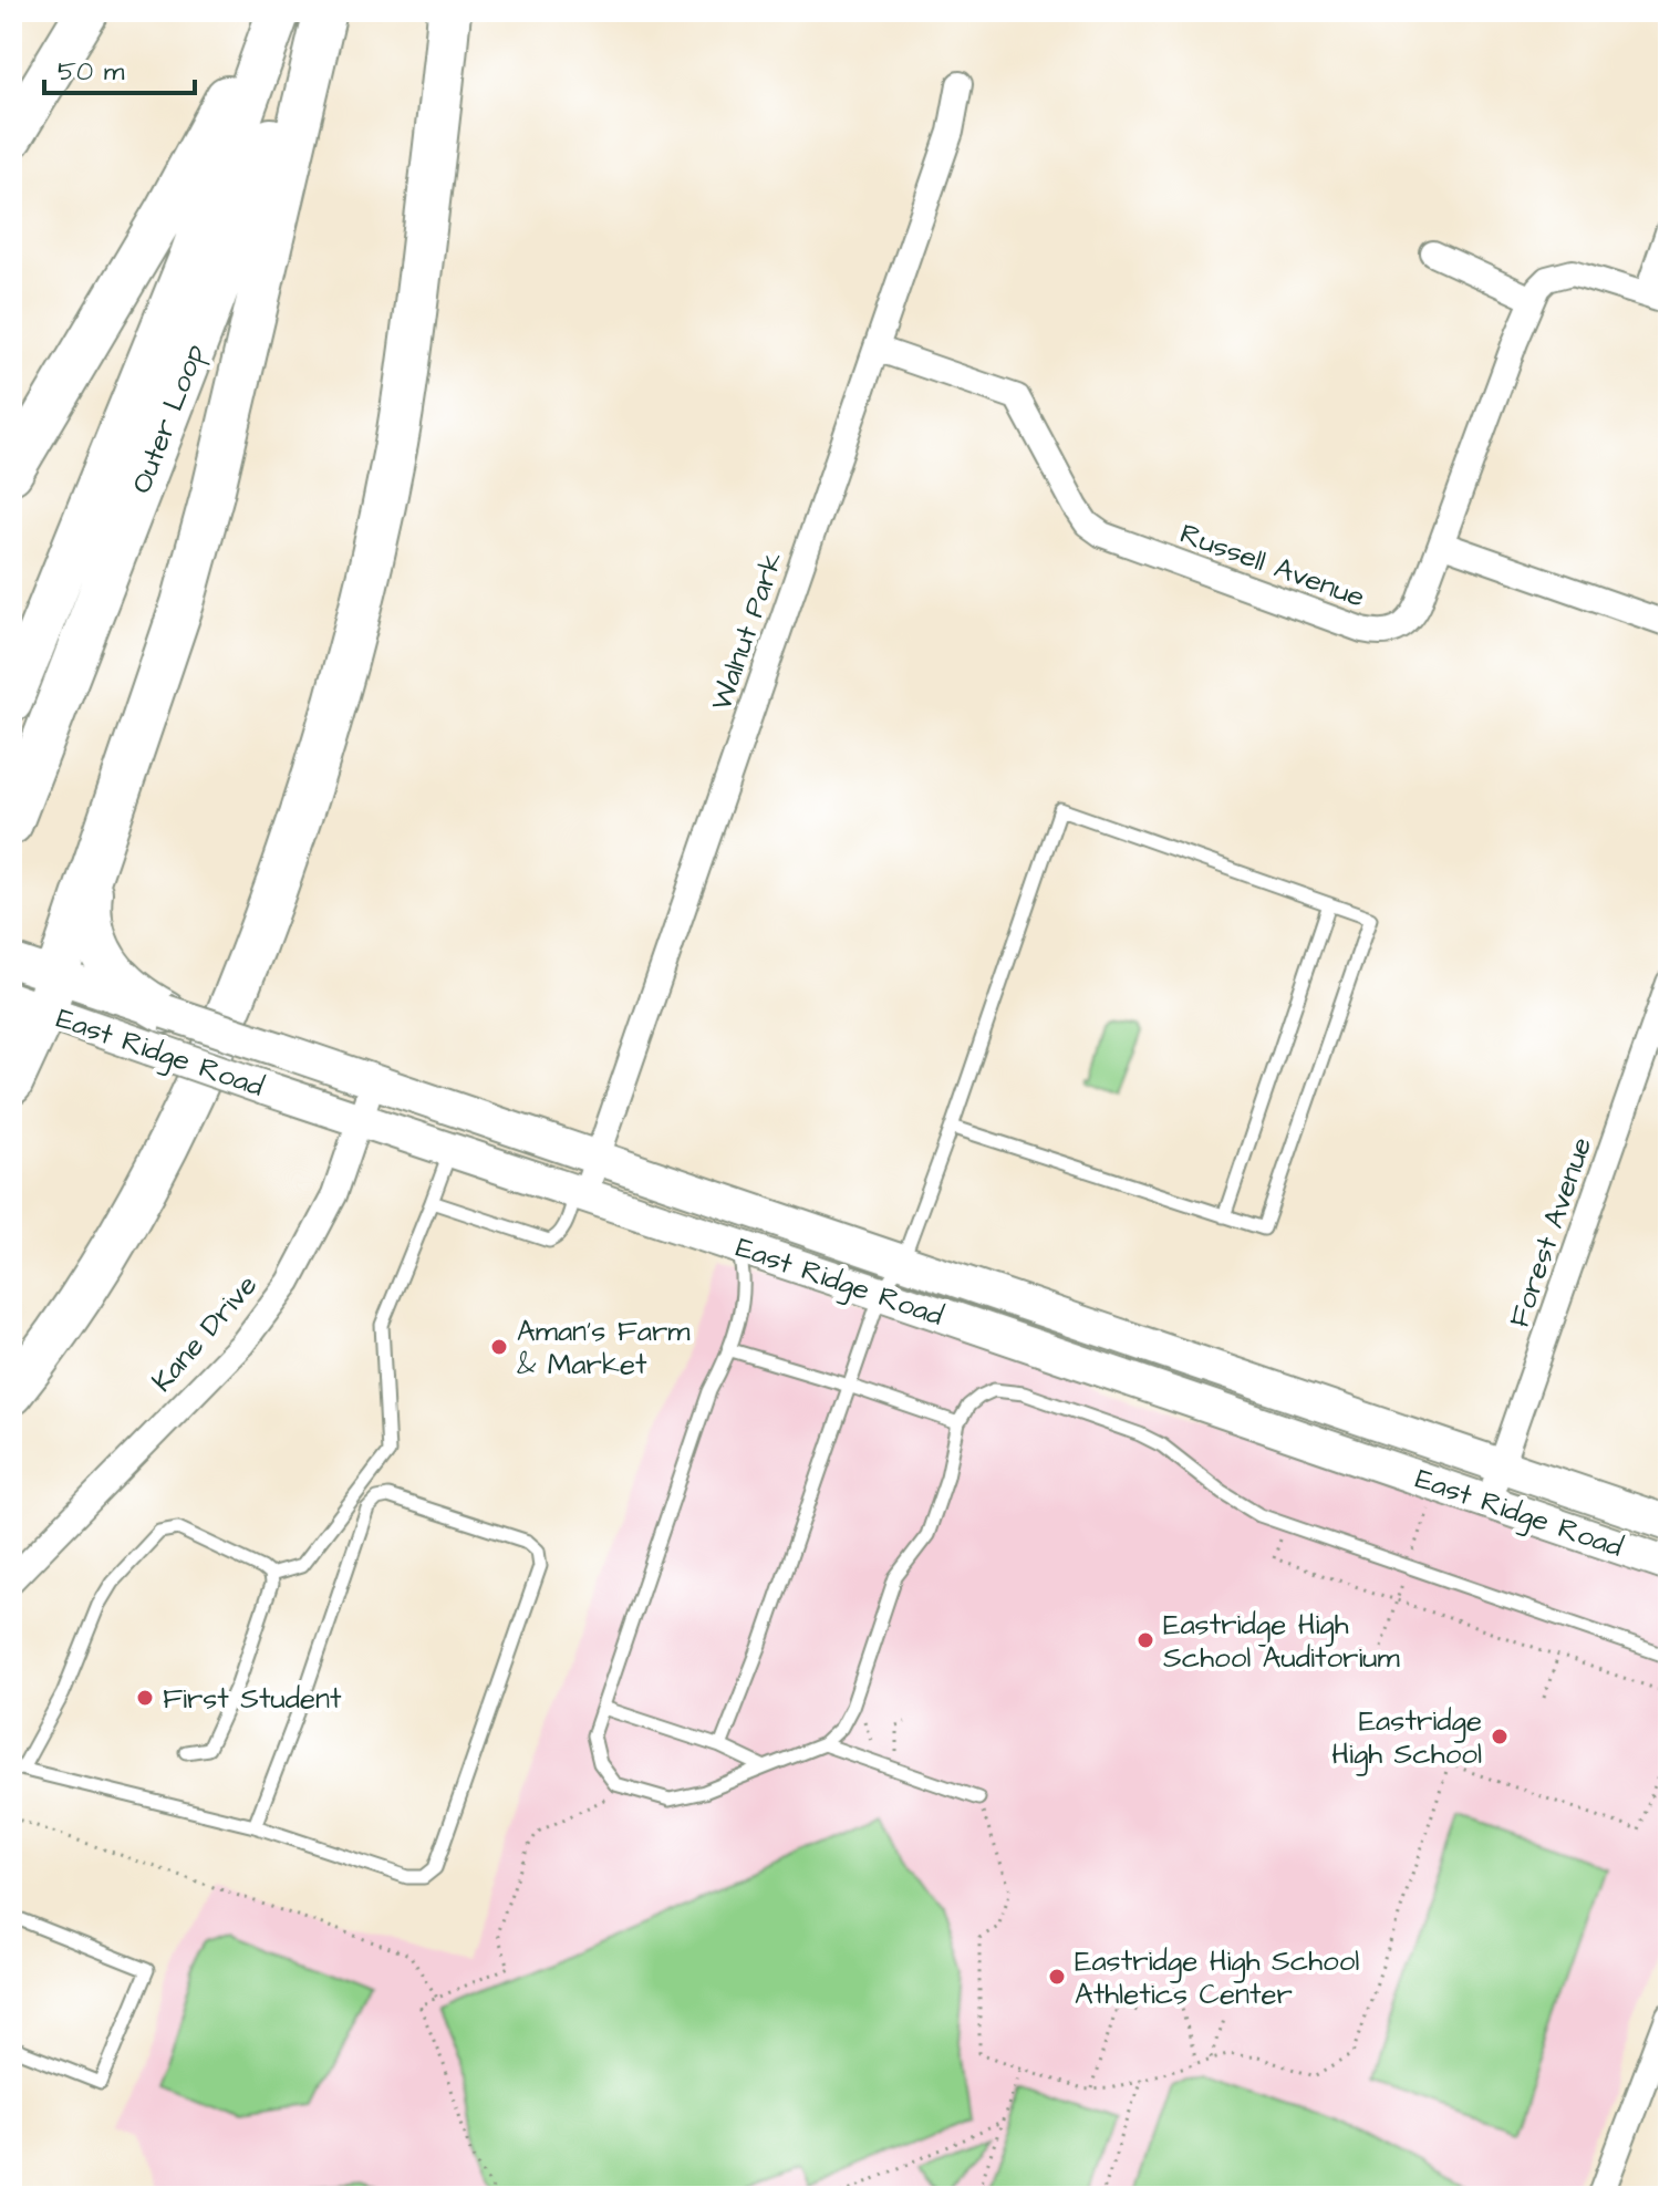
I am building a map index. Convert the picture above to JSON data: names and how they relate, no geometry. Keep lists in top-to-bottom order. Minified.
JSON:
{"streets":{"highway":["Outer Loop"],"main road":["East Ridge Road"],"street":["Russell Avenue","Walnut Park","Forest Avenue","Kane Drive"]},"crossings":[["Russell Avenue","Walnut Park"],["Walnut Park","East Ridge Road"],["East Ridge Road","Forest Avenue"],["East Ridge Road","Kane Drive"]],"places":["Aman's Farm & Market","Eastridge High School Auditorium","First Student","Eastridge High School","Eastridge High School Athletics Center"],"scale_bar":"50 m"}
